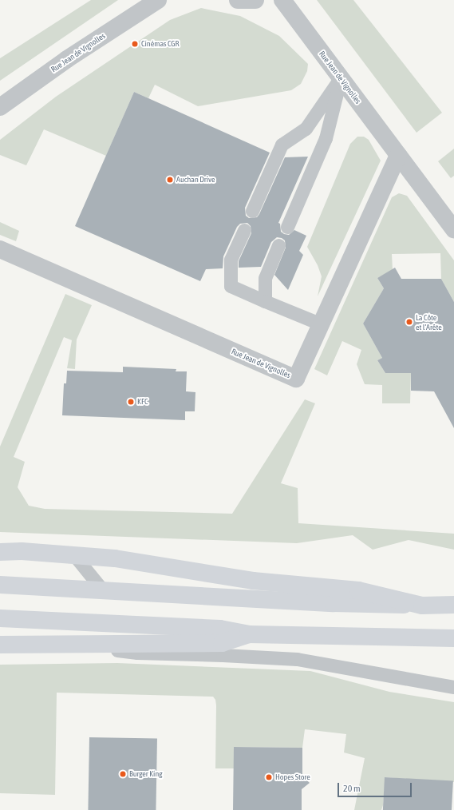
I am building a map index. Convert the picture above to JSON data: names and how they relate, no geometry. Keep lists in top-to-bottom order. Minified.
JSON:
{"streets":{"street":["Rue Jean de Vignolles"]},"places":["Cinémas CGR","Auchan Drive","La Côte et l’Arête","KFC","Burger King","Hopes Store"],"scale_bar":"20 m"}
